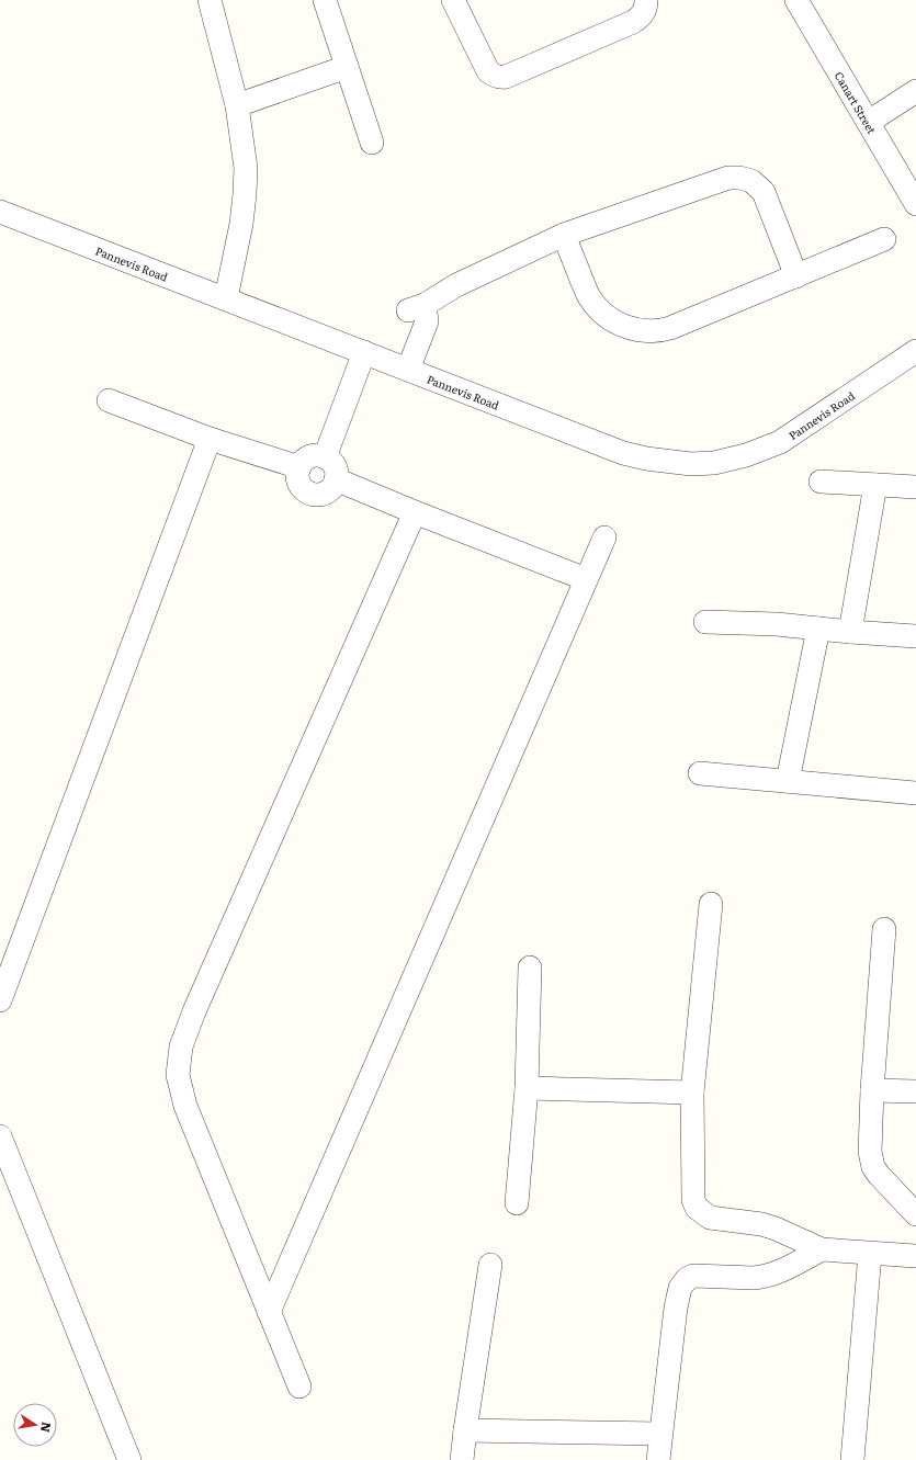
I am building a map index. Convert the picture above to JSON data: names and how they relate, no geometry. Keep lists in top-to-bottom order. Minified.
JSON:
{"streets":{"street":["Canart Street","Pannevis Road"]},"north":"right"}
